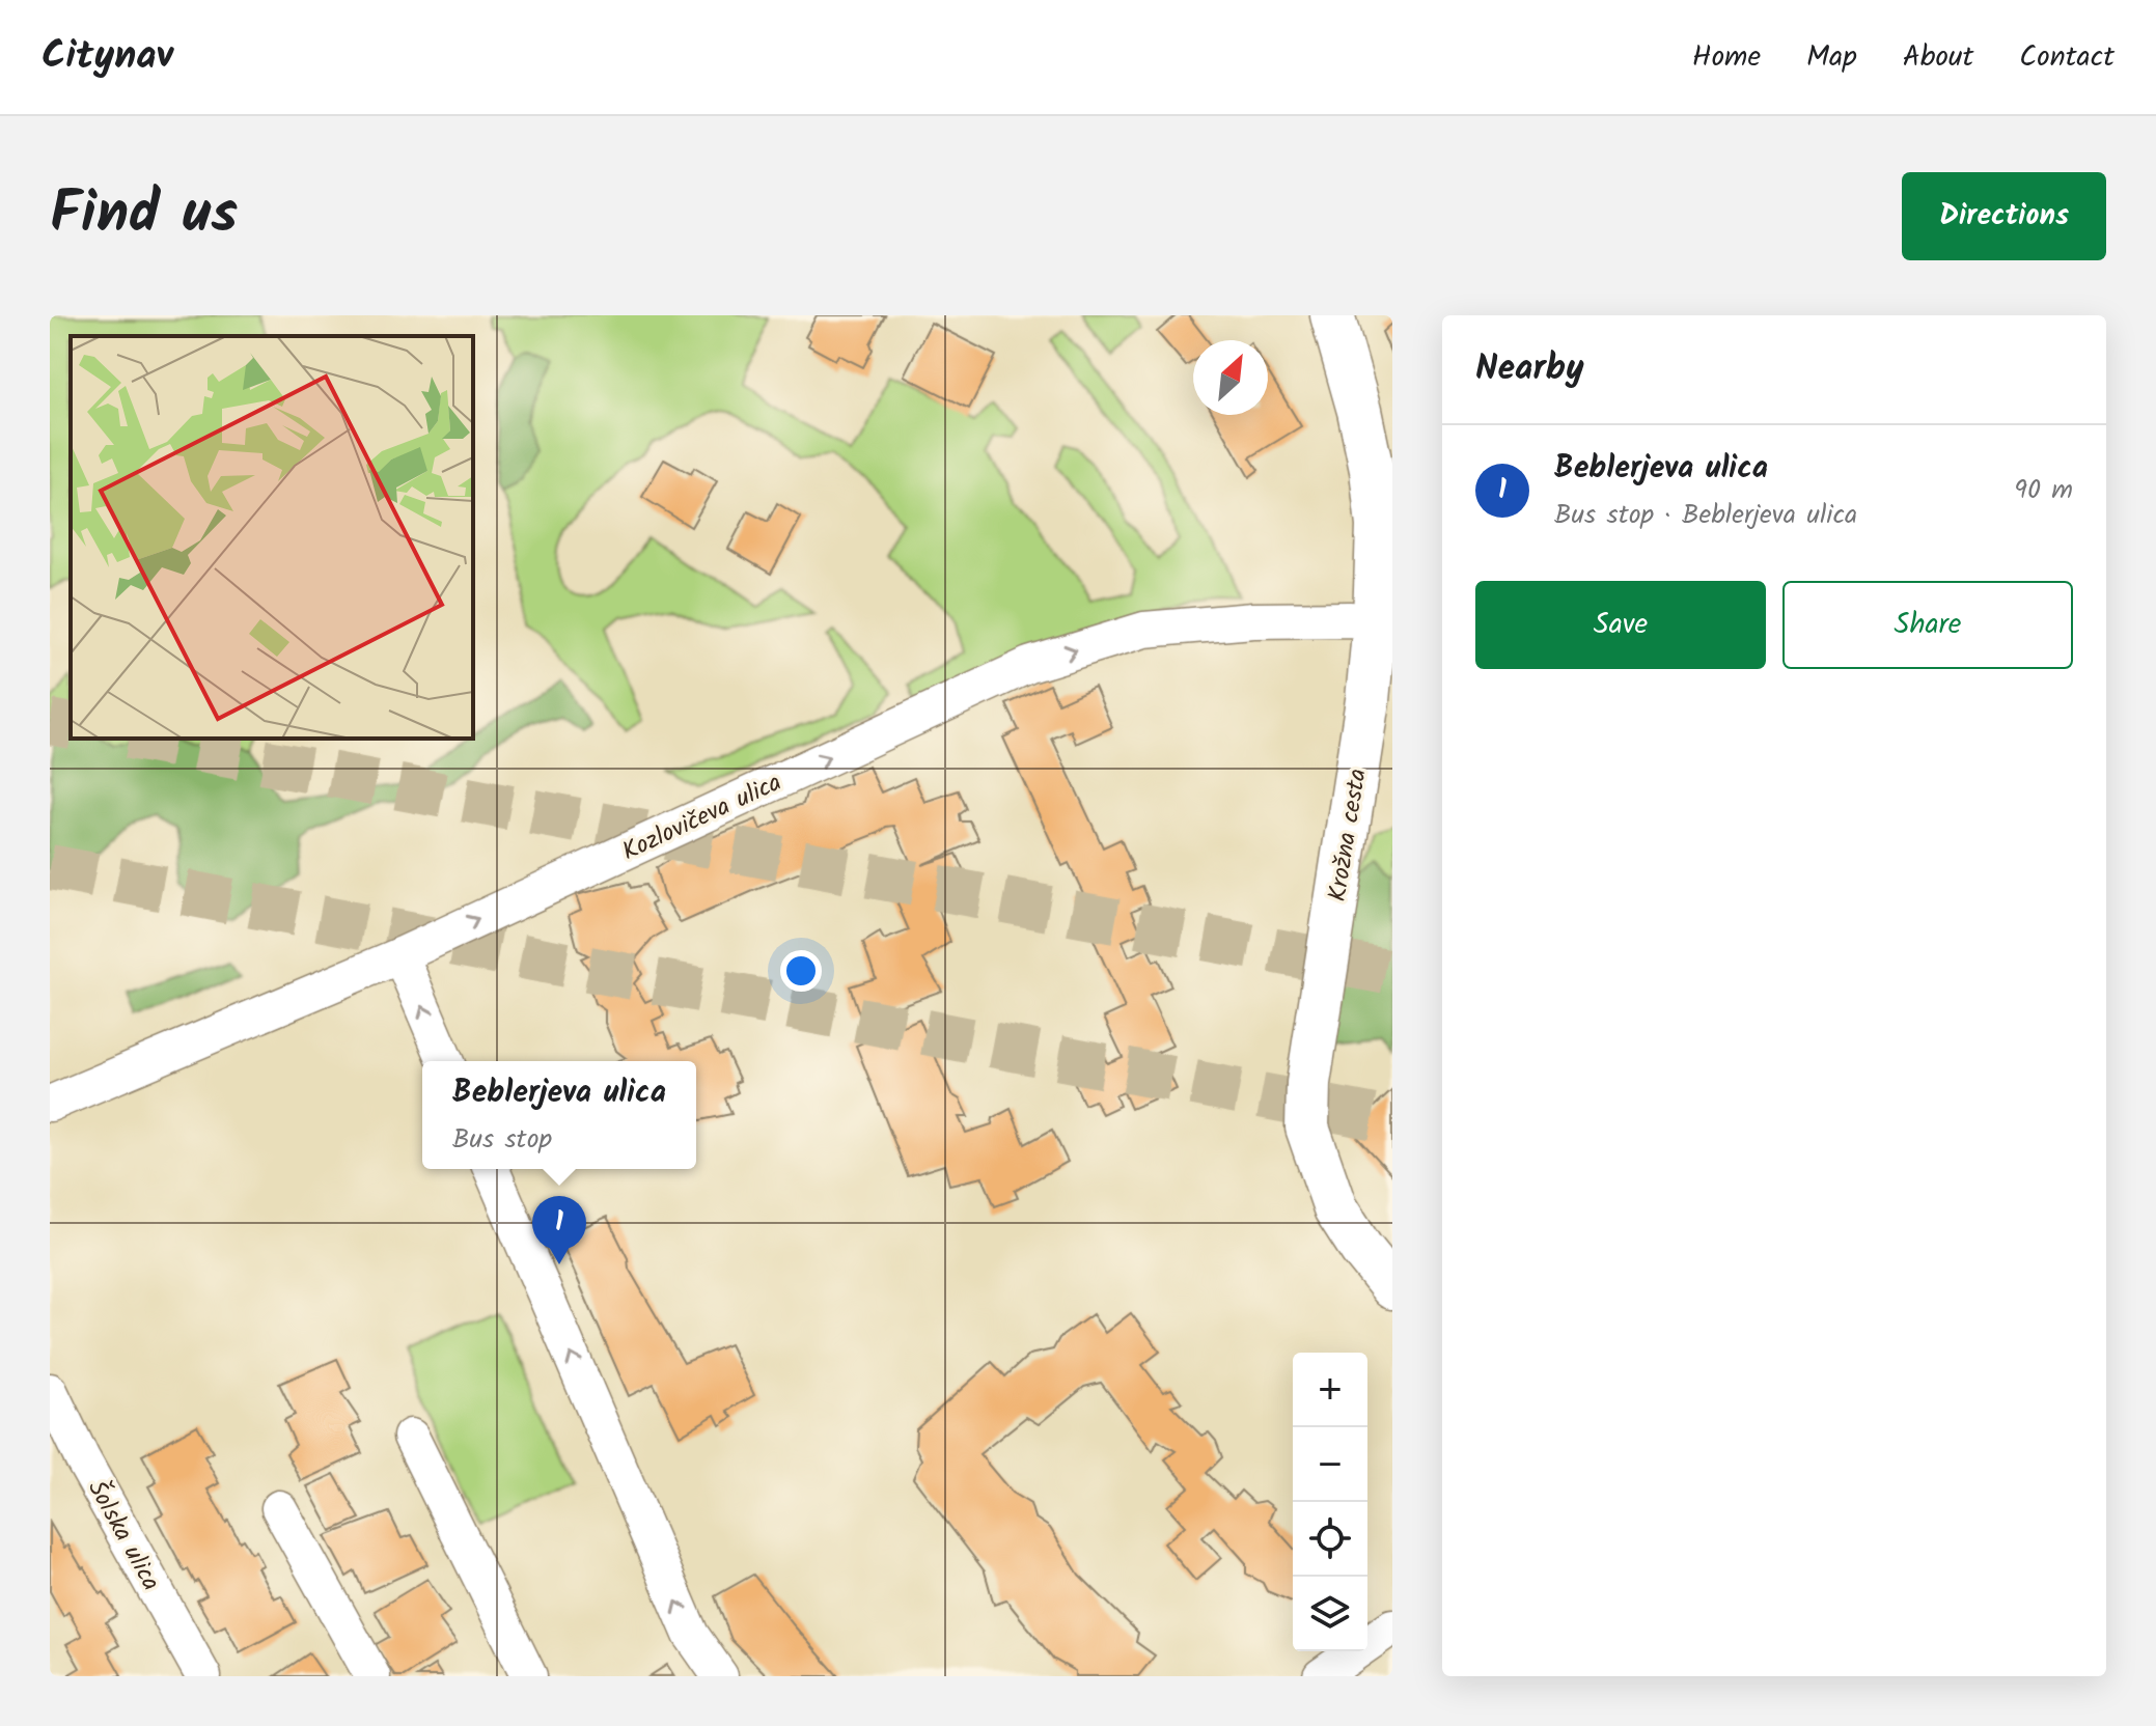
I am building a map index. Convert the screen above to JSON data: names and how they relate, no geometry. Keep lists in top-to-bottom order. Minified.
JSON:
{"streets":{"street":["Kozlovičeva ulica","Krožna cesta","Šolska ulica"]},"crossings":[["Kozlovičeva ulica","Krožna cesta"]],"one_way":["Kozlovičeva ulica"],"north":"top right","page":{"header":"Citynav","nav":["Home","Map","About","Contact"],"title":"Find us","buttons":["Directions",["Save","Share"]],"heading":"Nearby","list":[{"mark":"1","name":"Beblerjeva ulica","note":"Bus stop · Beblerjeva ulica","value":"90 m"}],"popup":["Beblerjeva ulica","Bus stop"],"pins":"1","map_buttons":["+","−"]}}
